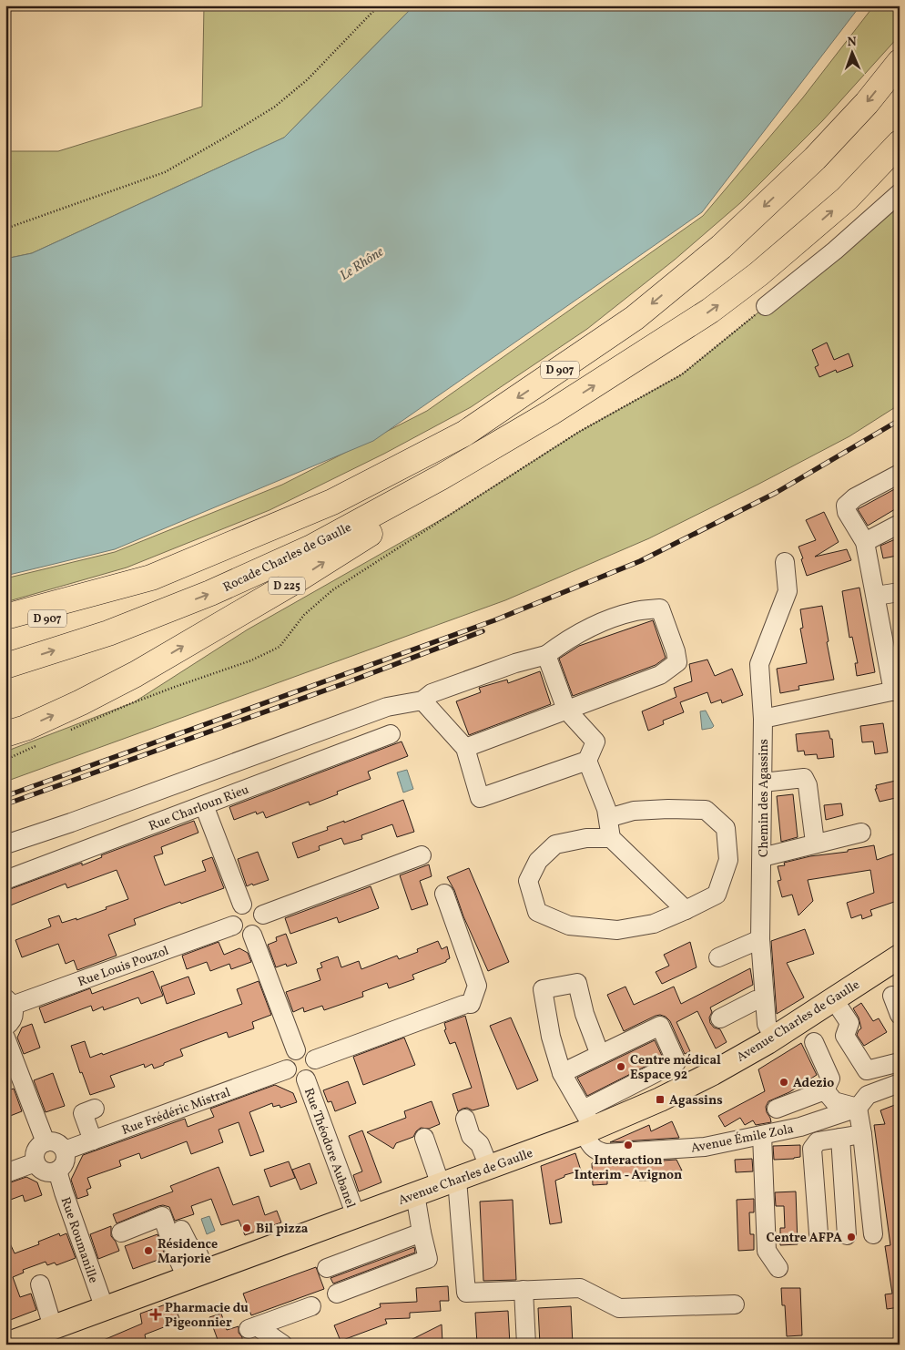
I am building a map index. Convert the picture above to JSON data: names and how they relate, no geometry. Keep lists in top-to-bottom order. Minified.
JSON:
{"streets":{"highway":["D 907","Rocade Charles de Gaulle","D 225"],"main road":["Avenue Charles de Gaulle"],"street":["Chemin des Agassins","Rue Charloun Rieu","Rue Louis Pouzol","Rue Frédéric Mistral","Avenue Émile Zola","Rue Théodore Aubanel","Rue Roumanille"]},"crossings":[["D 907","Rocade Charles de Gaulle"],["D 907","D 225"],["Rocade Charles de Gaulle","D 225"],["Chemin des Agassins","Avenue Charles de Gaulle"],["Avenue Charles de Gaulle","Avenue Émile Zola"],["Avenue Charles de Gaulle","Rue Théodore Aubanel"],["Avenue Charles de Gaulle","Rue Roumanille"],["Rue Frédéric Mistral","Rue Théodore Aubanel"],["Rue Frédéric Mistral","Rue Roumanille"]],"water":["Le Rhône"],"places":{"other":["Centre médical Espace 92","Adezio","Interaction Interim - Avignon","Bil pizza","Centre AFPA","Résidence Marjorie"],"transit":["Agassins"],"health":["Pharmacie du Pigeonnier"]},"north":"top"}
